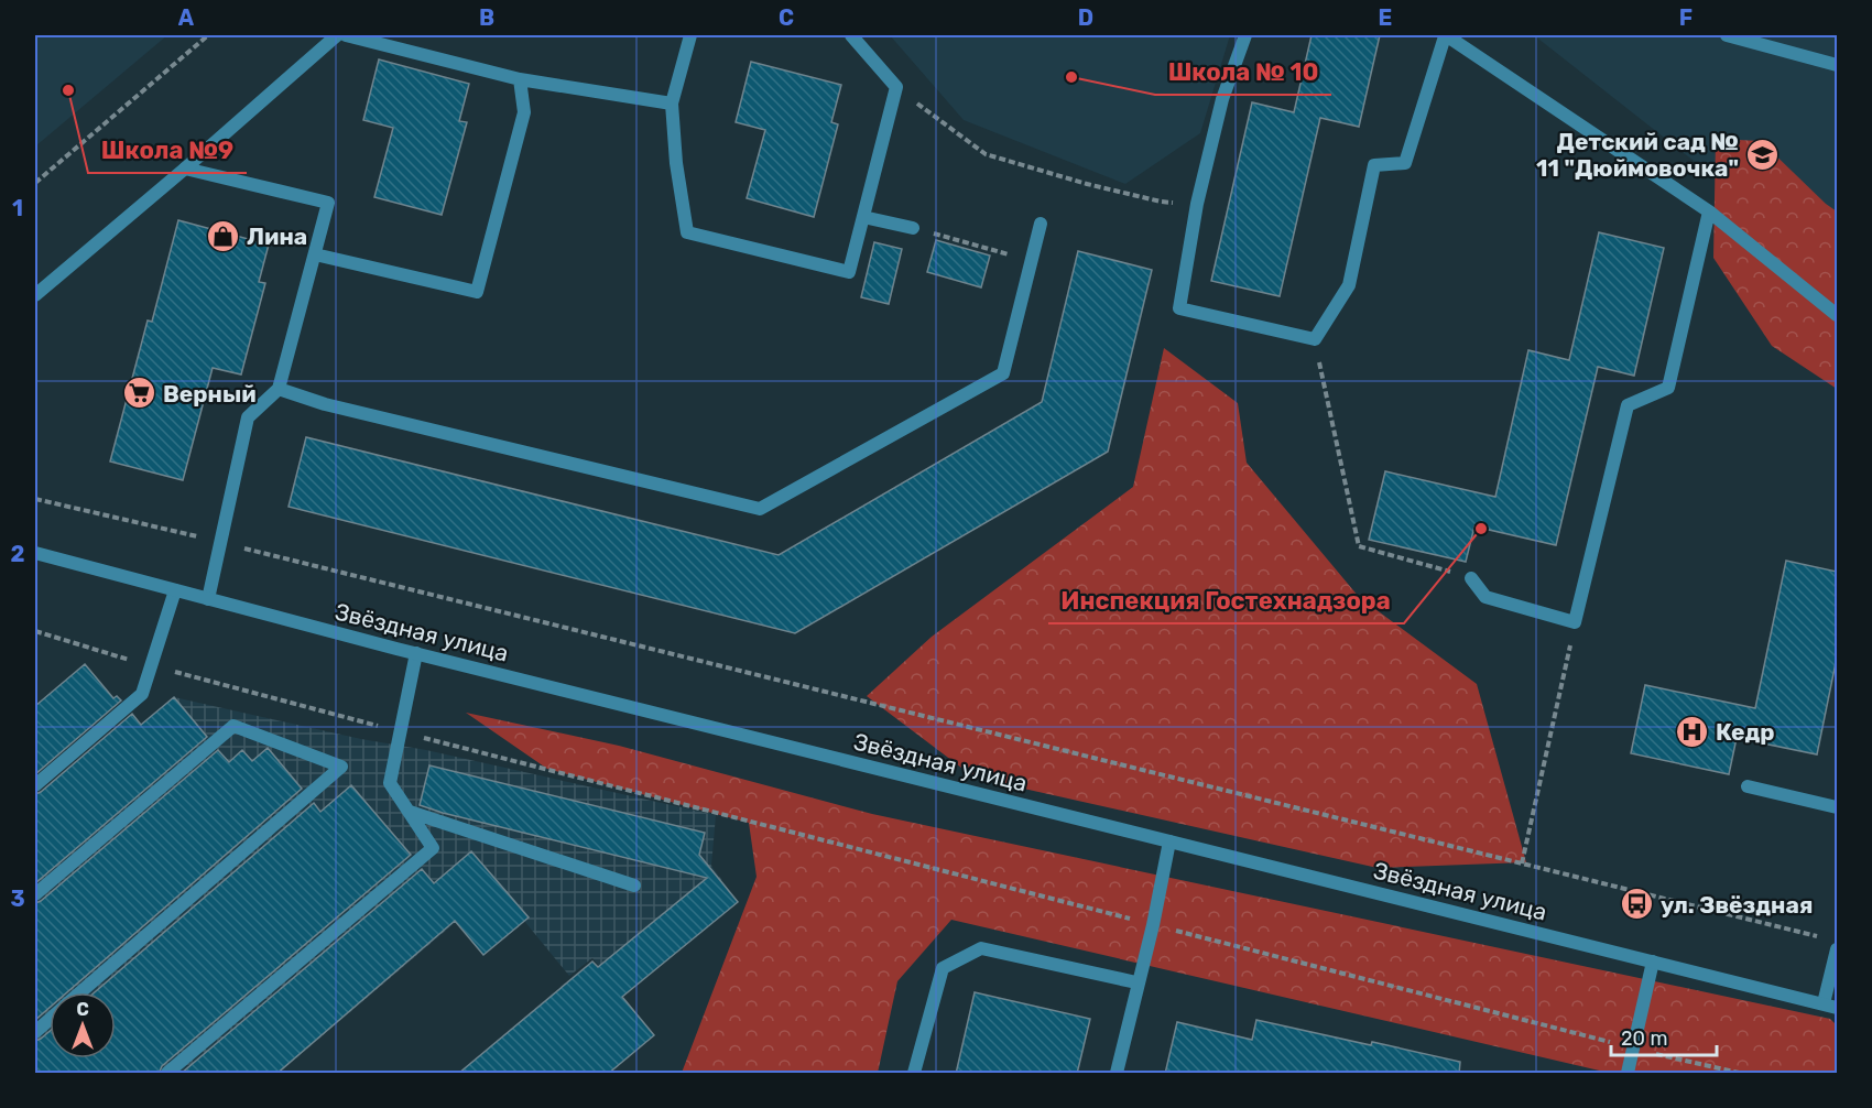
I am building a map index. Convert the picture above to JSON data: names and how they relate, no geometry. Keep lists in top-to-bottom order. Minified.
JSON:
{"streets":{"street":["Звёздная улица"]},"places":{"other":["Школа № 10","Школа №9","Инспекция Гостехнадзора"],"school or university":["Детский сад № 11 \"Дюймовочка\""],"shop":["Лина"],"supermarket":["Верный"],"hospital":["Кедр"],"bus stop":["ул. Звёздная"]},"scale_bar":"20 m","north":"top","grid":{"columns":["A","B","C","D","E","F"],"rows":["1","2","3"]}}
